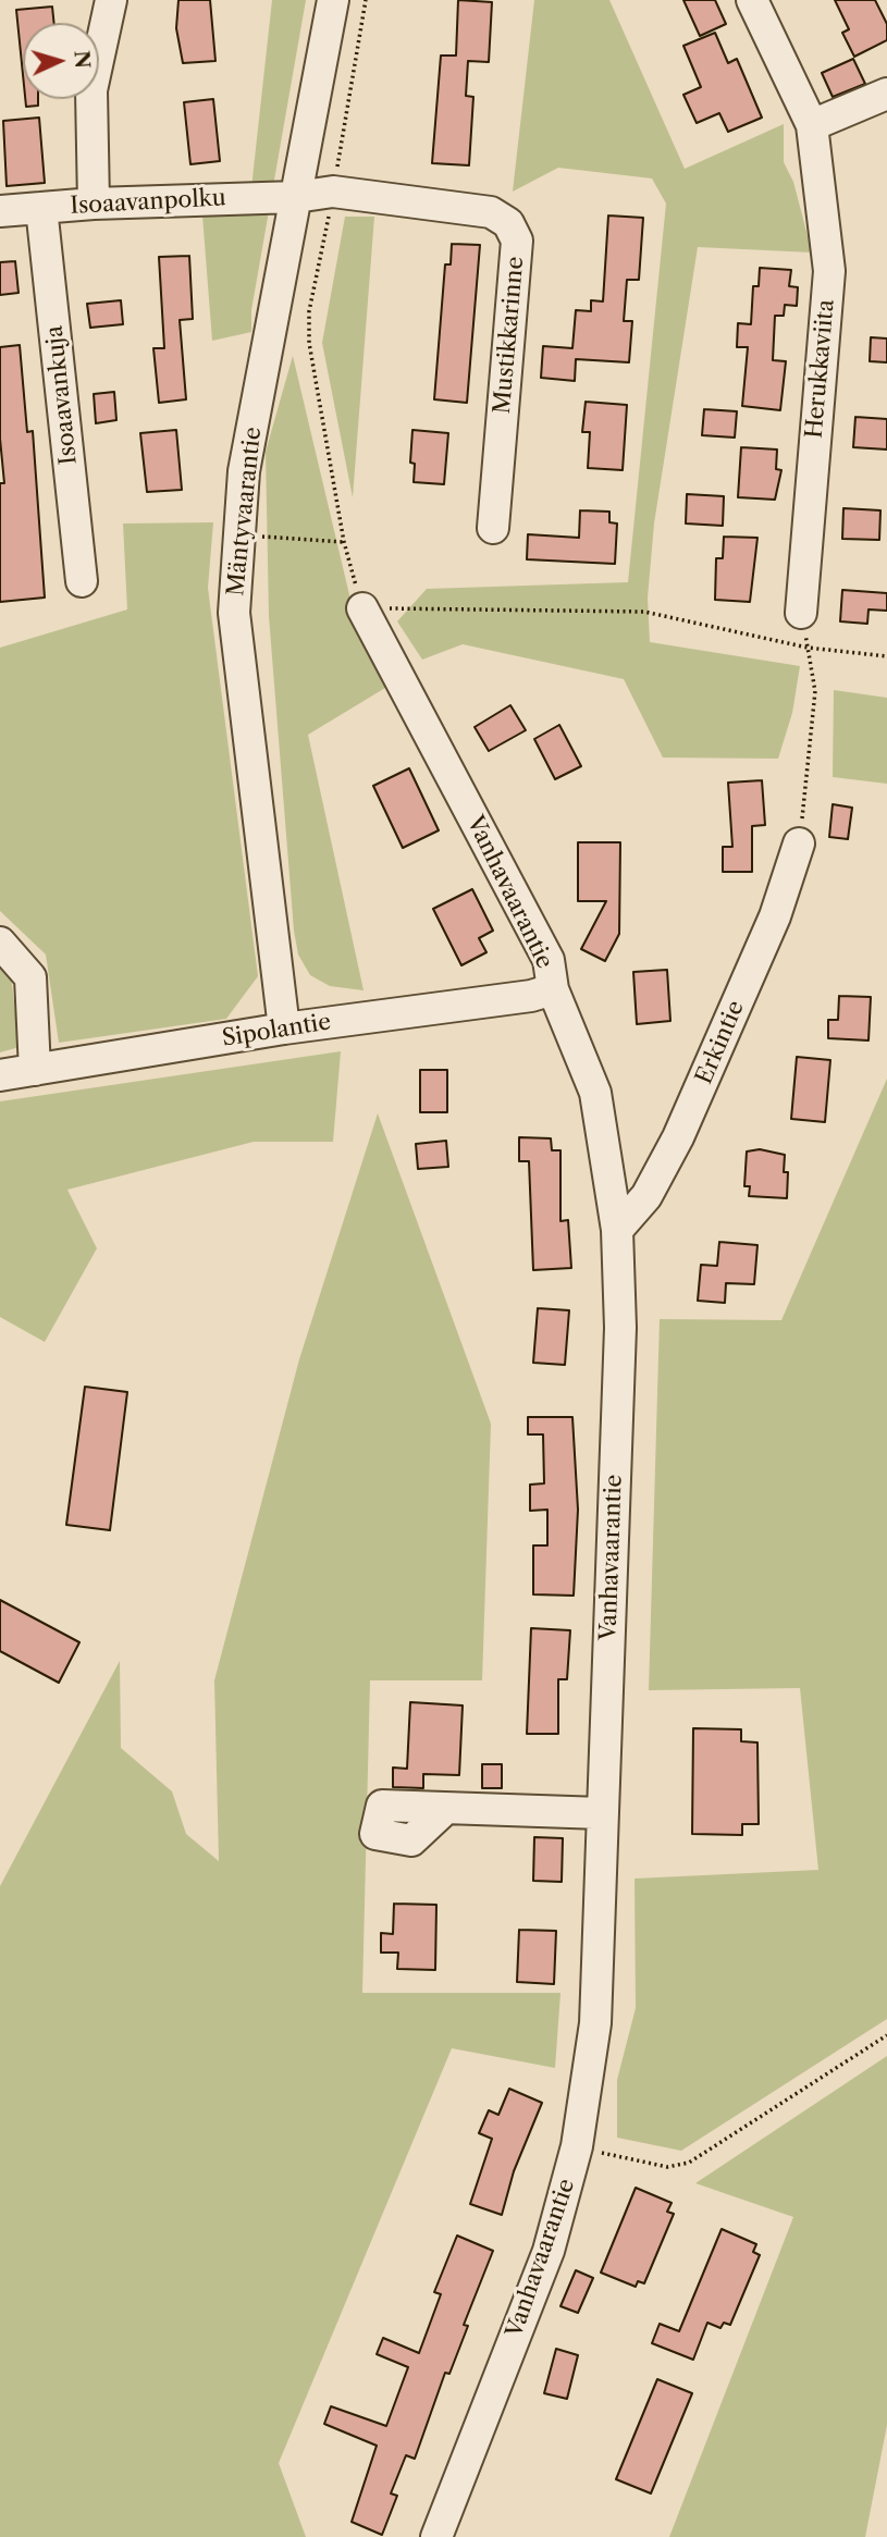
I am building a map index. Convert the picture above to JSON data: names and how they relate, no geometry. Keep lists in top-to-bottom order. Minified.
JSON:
{"streets":{"street":["Isoaavanpolku","Mustikkarinne","Herukkaviita","Isoaavankuja","Mäntyvaarantie","Vanhavaarantie","Sipolantie","Erkintie"]},"crossings":[["Isoaavanpolku","Mustikkarinne"],["Isoaavanpolku","Isoaavankuja"],["Isoaavanpolku","Mäntyvaarantie"],["Mustikkarinne","Mäntyvaarantie"],["Mäntyvaarantie","Sipolantie"],["Vanhavaarantie","Sipolantie"],["Vanhavaarantie","Erkintie"]],"north":"right"}
